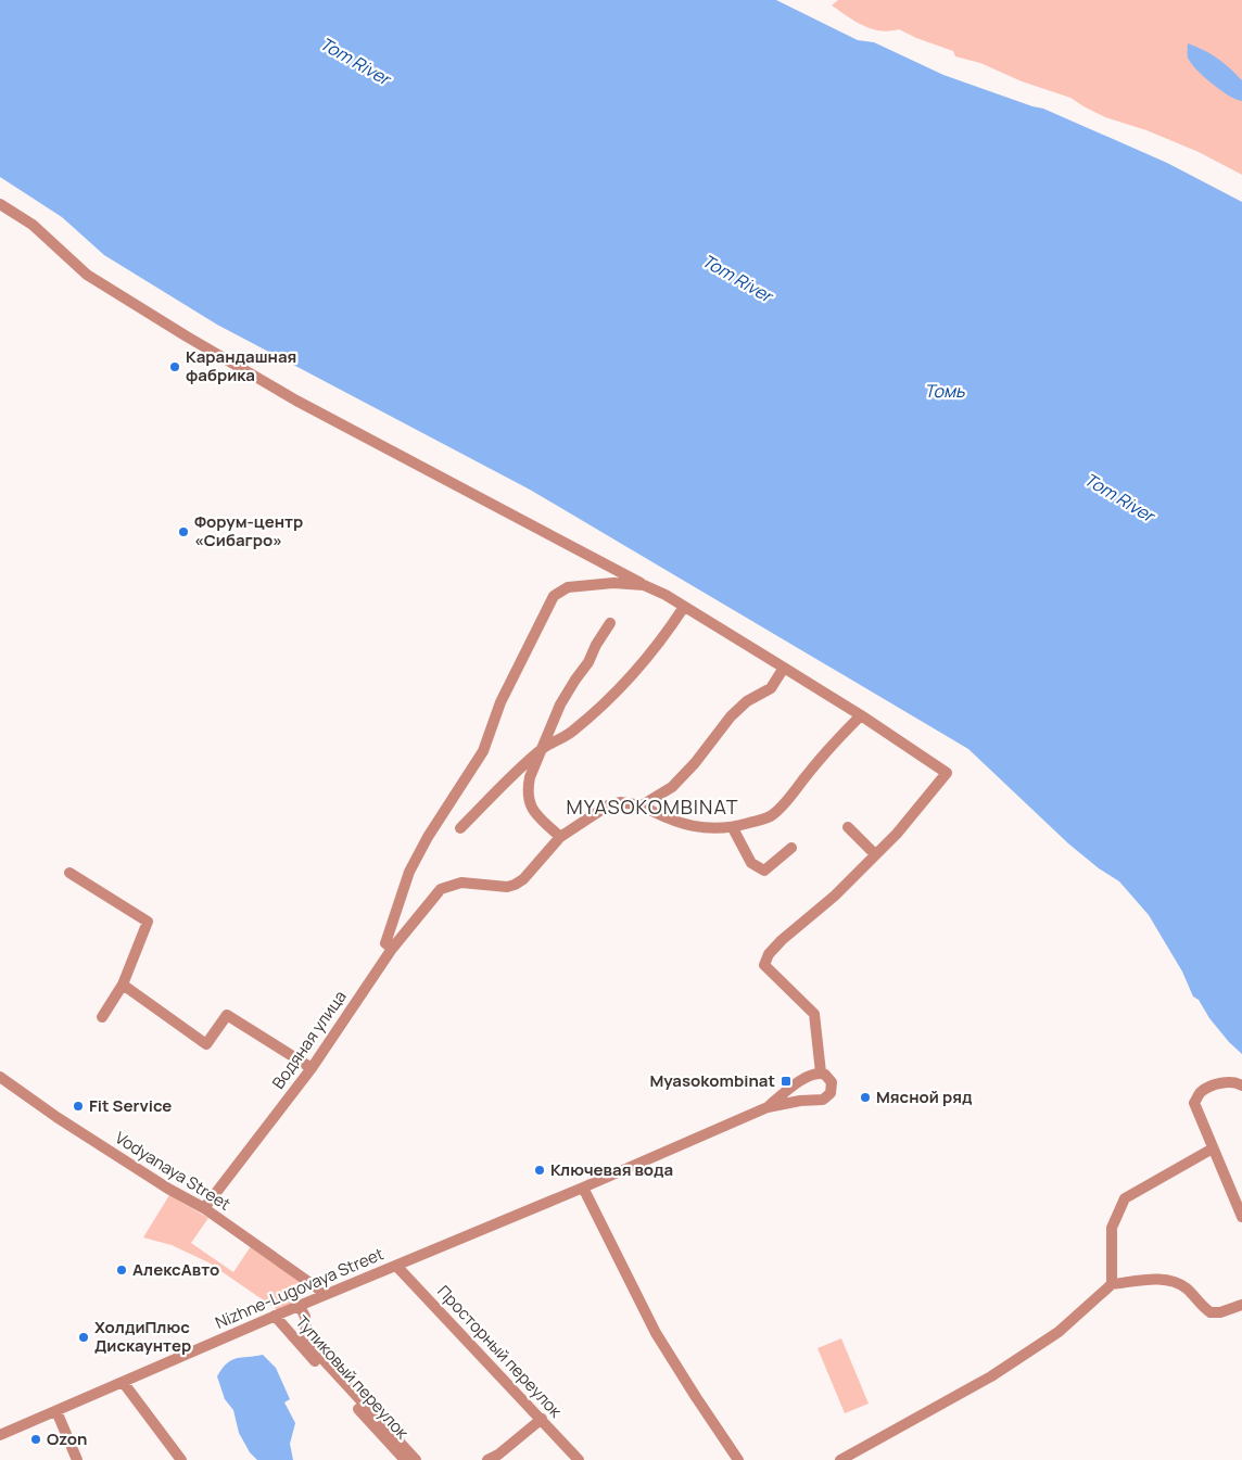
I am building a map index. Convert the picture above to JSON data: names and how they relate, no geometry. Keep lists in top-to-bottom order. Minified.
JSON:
{"streets":{"street":["Водяная улица","Vodyanaya Street","Nizhne-Lugovaya Street","Просторный переулок","Тупиковый переулок"]},"crossings":[["Водяная улица","Vodyanaya Street"],["Vodyanaya Street","Nizhne-Lugovaya Street"],["Nizhne-Lugovaya Street","Просторный переулок"],["Nizhne-Lugovaya Street","Тупиковый переулок"]],"districts":["MYASOKOMBINAT"],"water":["Tom River","Томь"],"places":{"other":["Карандашная фабрика","Форум-центр «Сибагро»","Мясной ряд","Fit Service","Ключевая вода","АлексАвто","ХолдиПлюс Дискаунтер","Ozon"],"transit":["Myasokombinat"]}}
